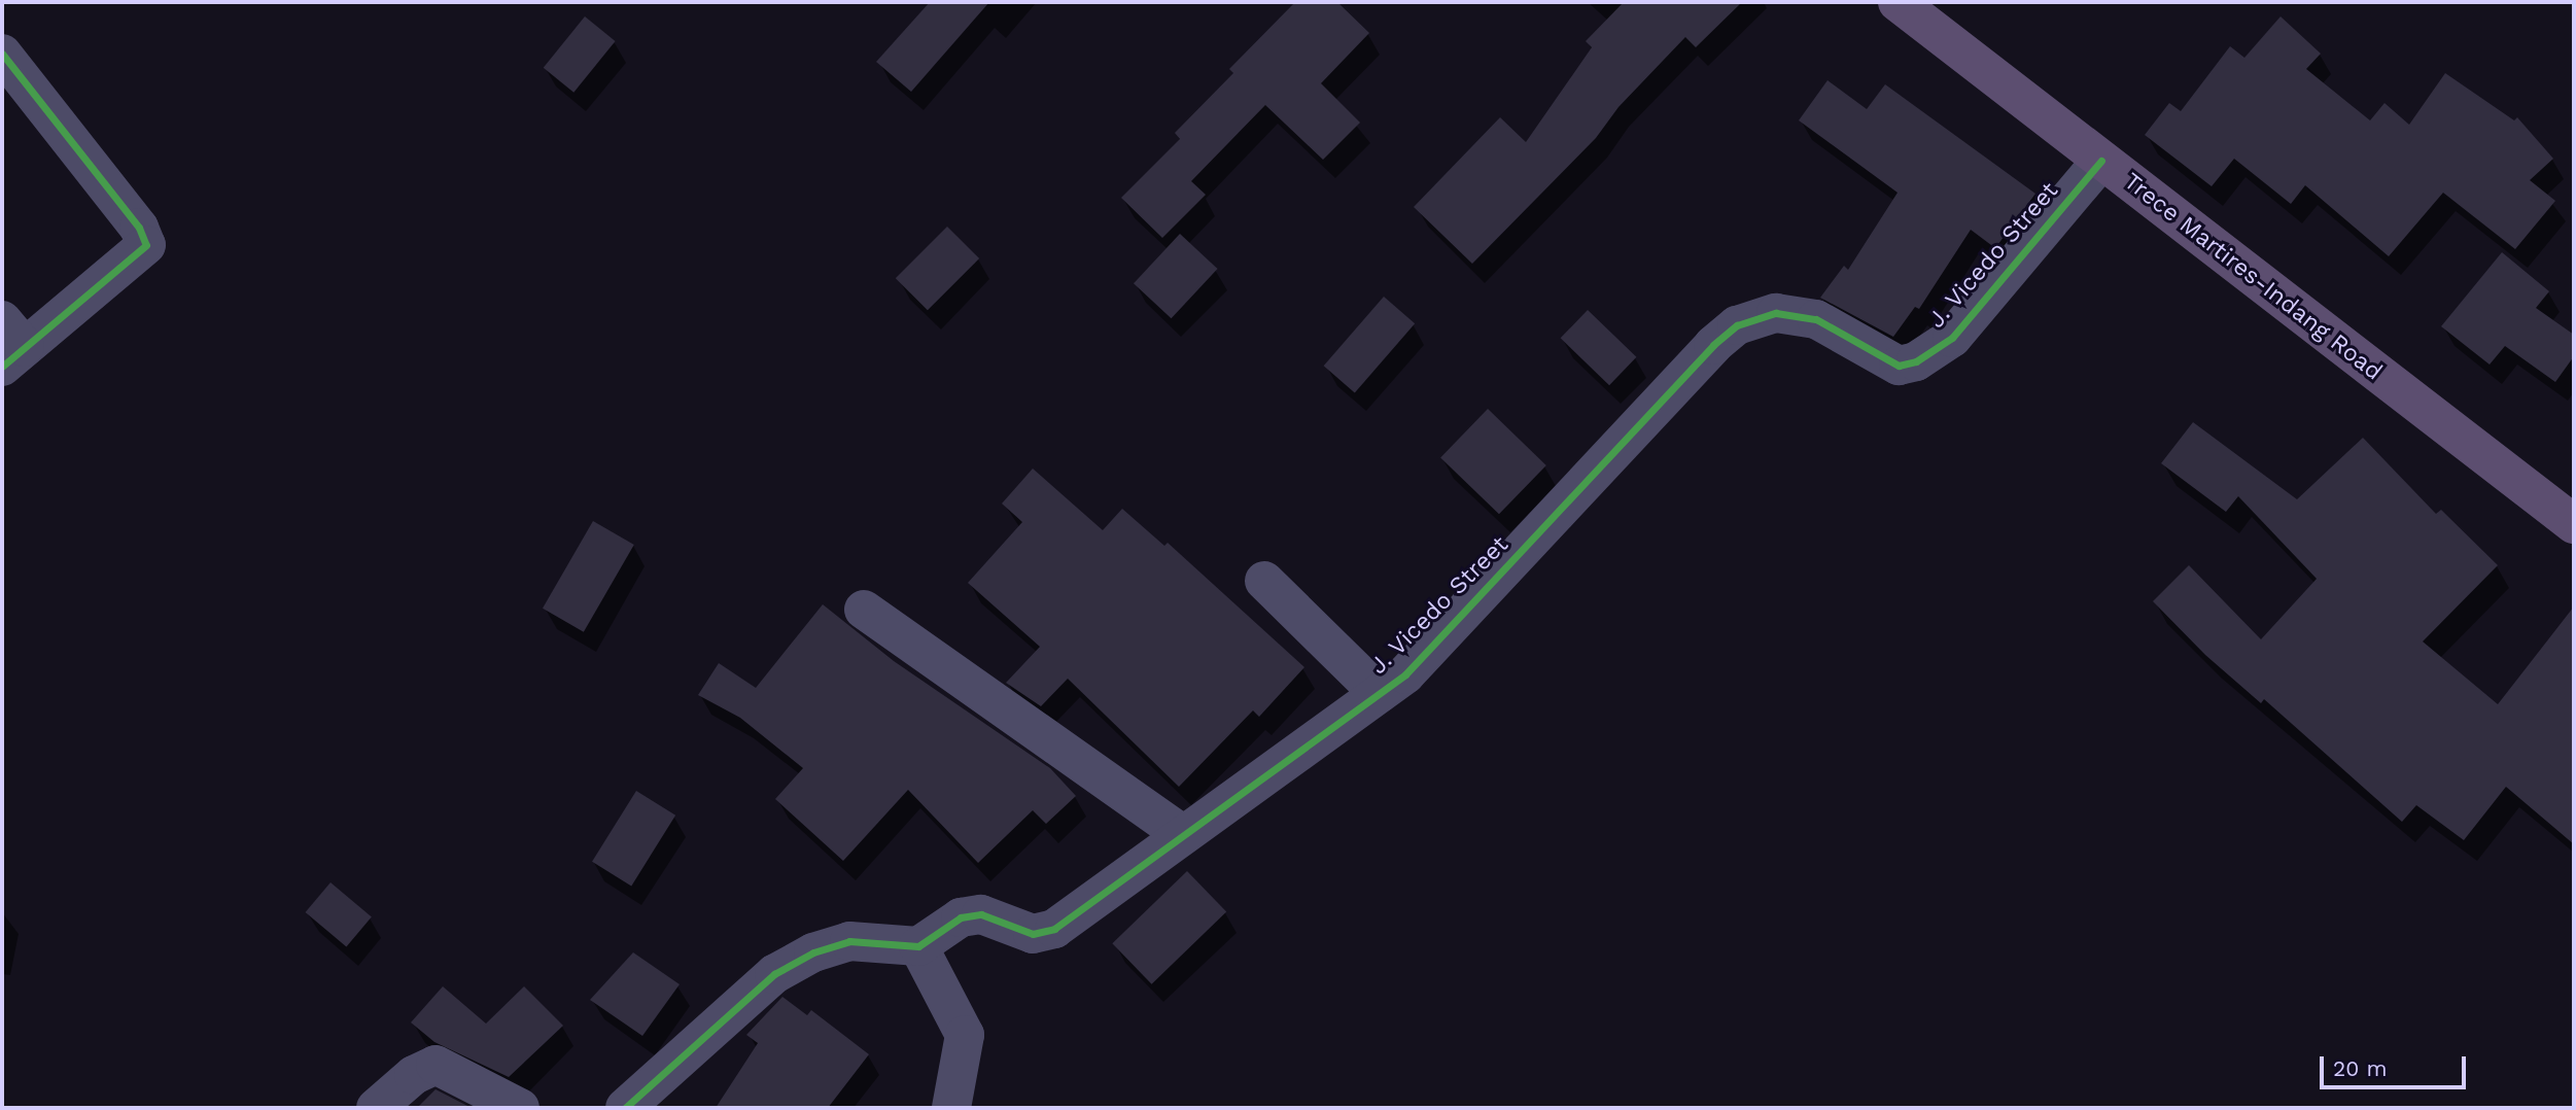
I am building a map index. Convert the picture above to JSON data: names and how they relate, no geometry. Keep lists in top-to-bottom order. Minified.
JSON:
{"streets":{"main road":["Trece Martires-Indang Road"],"street":["J. Vicedo Street"]},"crossings":[["J. Vicedo Street","Trece Martires-Indang Road"]],"scale_bar":"20 m"}
